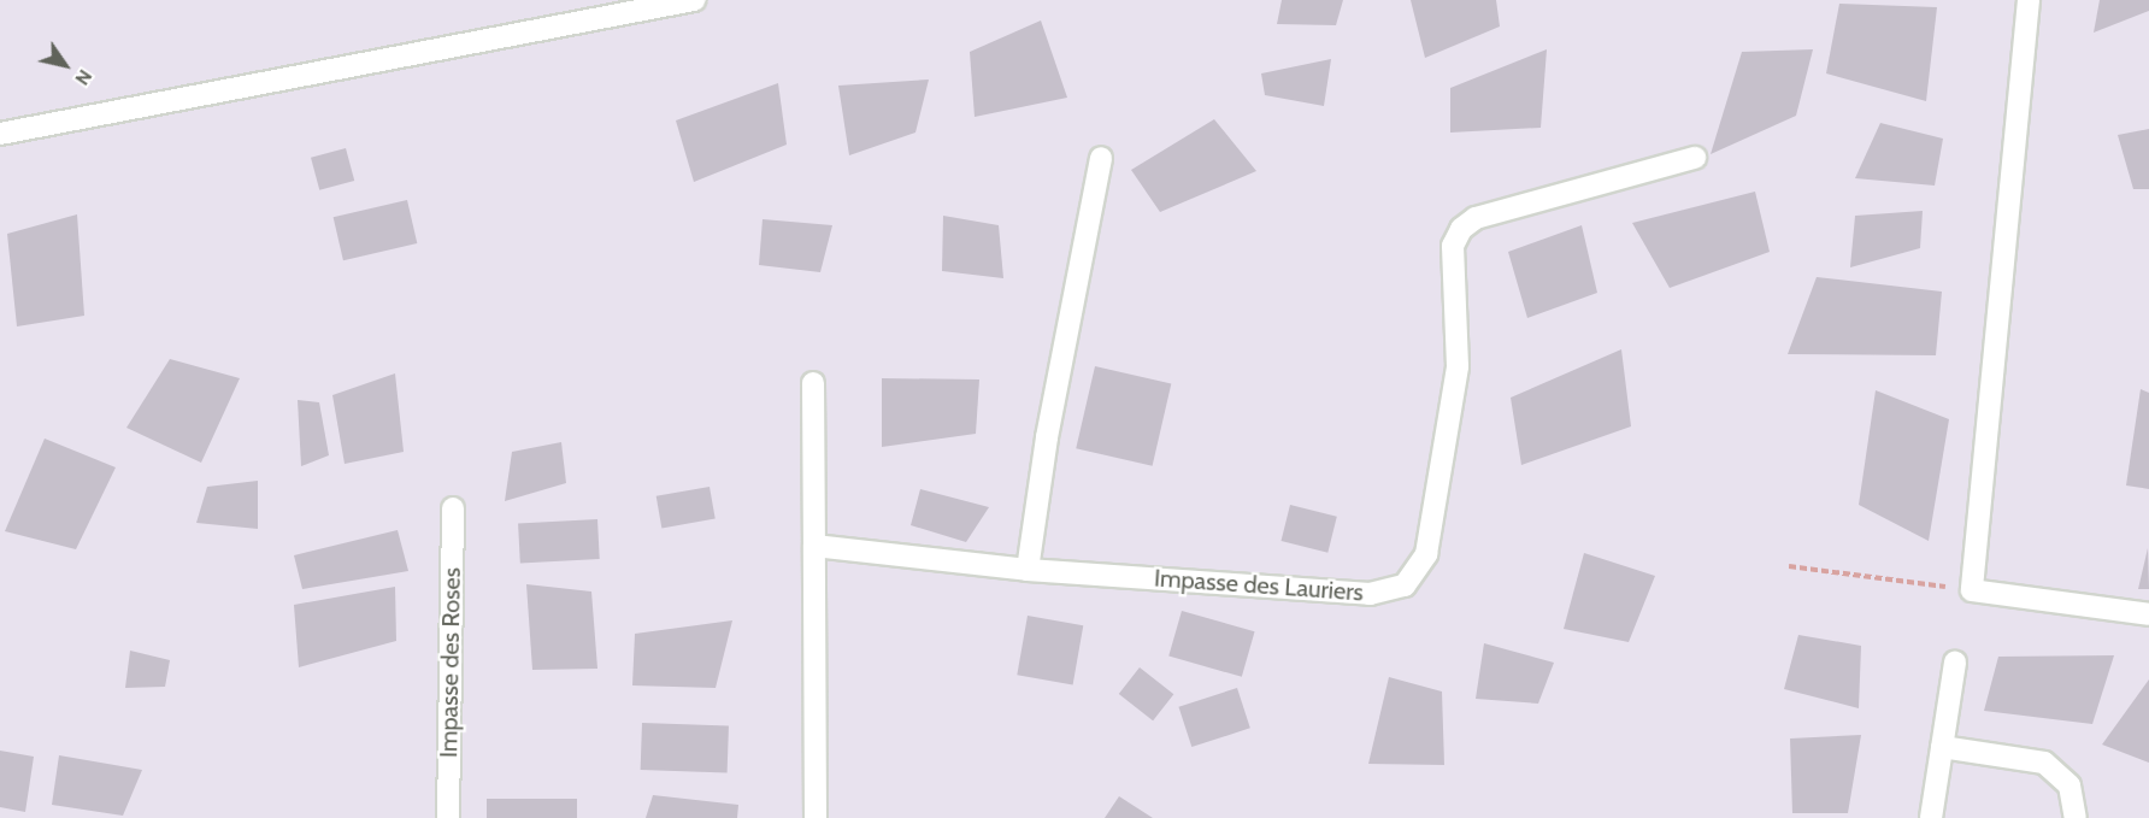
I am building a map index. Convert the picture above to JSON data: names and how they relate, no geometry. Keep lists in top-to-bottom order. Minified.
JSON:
{"streets":{"street":["Impasse des Lauriers","Impasse des Roses"]},"north":"bottom right"}
